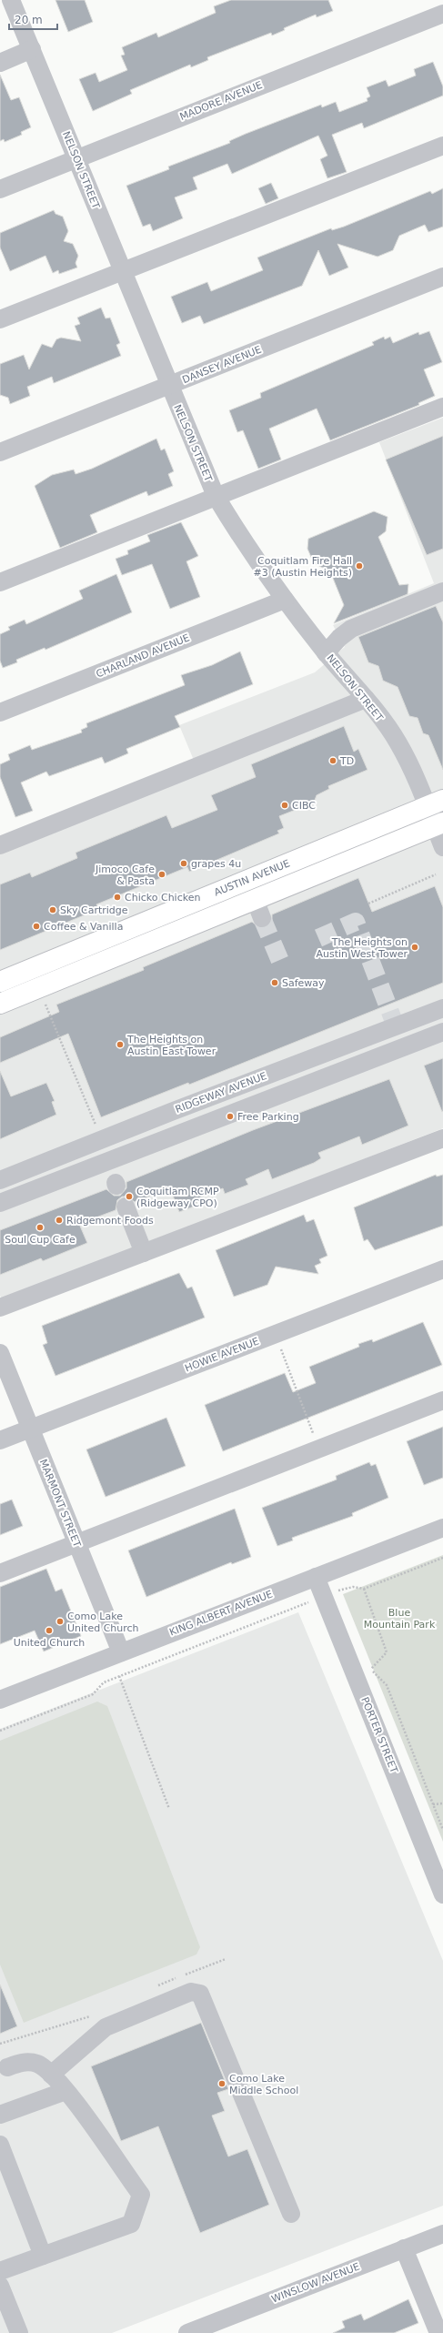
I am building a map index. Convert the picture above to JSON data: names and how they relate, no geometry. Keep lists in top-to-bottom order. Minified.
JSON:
{"streets":{"main road":["AUSTIN AVENUE"],"street":["MADORE AVENUE","NELSON STREET","DANSEY AVENUE","CHARLAND AVENUE","RIDGEWAY AVENUE","HOWIE AVENUE","MARMONT STREET","KING ALBERT AVENUE","PORTER STREET","WINSLOW AVENUE"]},"crossings":[["MADORE AVENUE","NELSON STREET"],["NELSON STREET","DANSEY AVENUE"],["NELSON STREET","CHARLAND AVENUE"],["NELSON STREET","AUSTIN AVENUE"],["HOWIE AVENUE","MARMONT STREET"],["MARMONT STREET","KING ALBERT AVENUE"],["KING ALBERT AVENUE","PORTER STREET"]],"parks":["Blue Mountain Park"],"places":["Coquitlam Fire Hall #3 (Austin Heights)","TD","CIBC","grapes 4u","Jimoco Cafe & Pasta","Chicko Chicken","Sky Cartridge","Coffee & Vanilla","The Heights on Austin West Tower","Safeway","The Heights on Austin East Tower","Free Parking","Coquitlam RCMP (Ridgeway CPO)","Ridgemont Foods","Soul Cup Cafe","Como Lake United Church","United Church","Como Lake Middle School"],"scale_bar":"20 m"}
